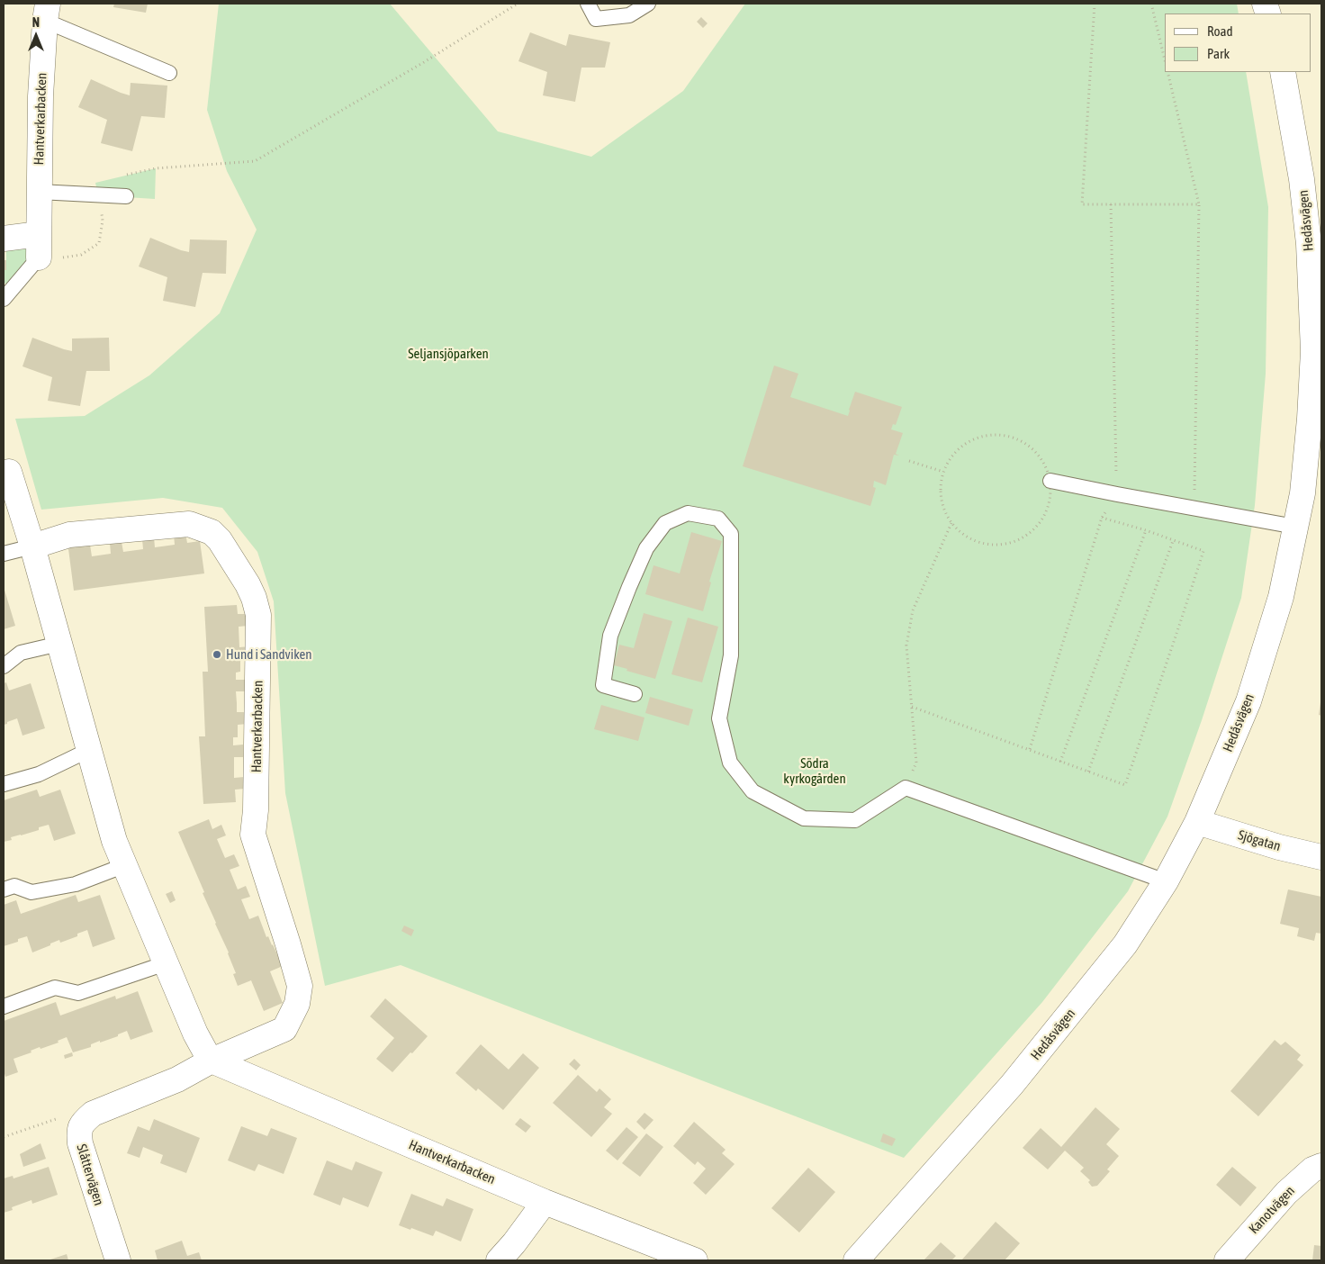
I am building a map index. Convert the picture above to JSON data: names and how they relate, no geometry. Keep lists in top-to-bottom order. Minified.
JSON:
{"streets":{"street":["Hantverkarbacken","Hedåsvägen","Sjögatan","Slåttervägen","Kanotvägen"]},"crossings":[["Hedåsvägen","Sjögatan"]],"parks":["Seljansjöparken","Södra kyrkogården"],"places":["Hund i Sandviken"],"legend":["Road","Park"],"north":"top"}
